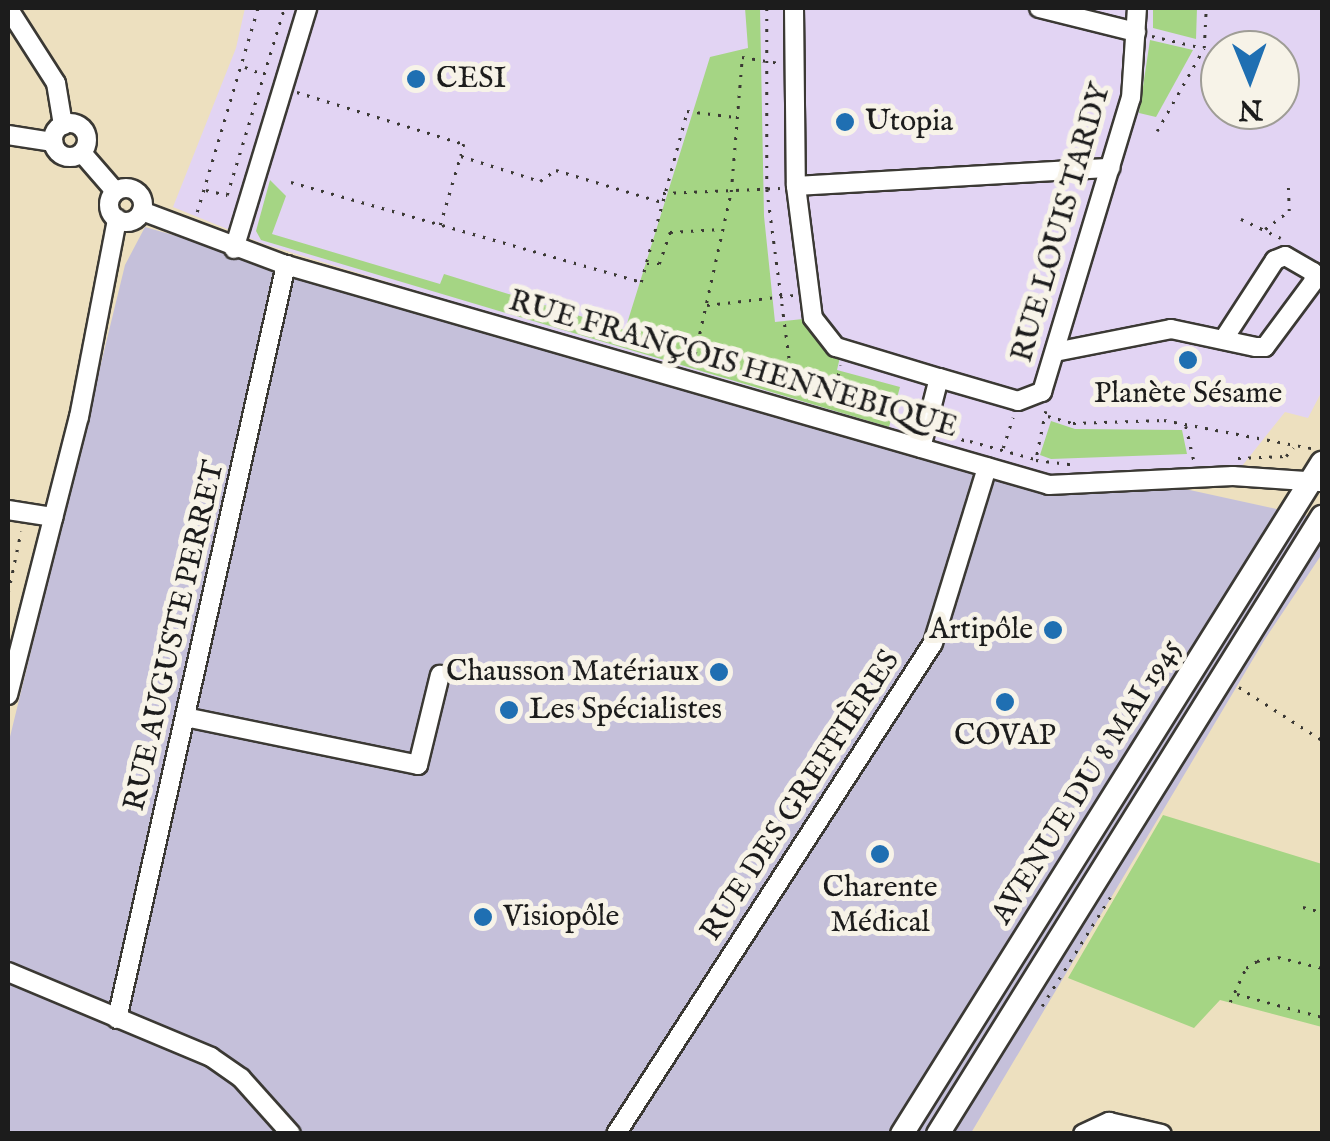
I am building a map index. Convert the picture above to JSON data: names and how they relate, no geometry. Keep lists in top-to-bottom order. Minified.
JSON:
{"streets":{"main road":["AVENUE DU 8 MAI 1945"],"street":["RUE LOUIS TARDY","RUE FRANÇOIS HENNEBIQUE","RUE AUGUSTE PERRET","RUE DES GREFFIÈRES"]},"crossings":[["RUE FRANÇOIS HENNEBIQUE","RUE AUGUSTE PERRET"],["RUE FRANÇOIS HENNEBIQUE","AVENUE DU 8 MAI 1945"],["RUE FRANÇOIS HENNEBIQUE","RUE DES GREFFIÈRES"]],"places":["CESI","Utopia","Planète Sésame","Artipôle","Chausson Matériaux","COVAP","Les Spécialistes","Charente Médical","Visiopôle"],"north":"bottom"}
